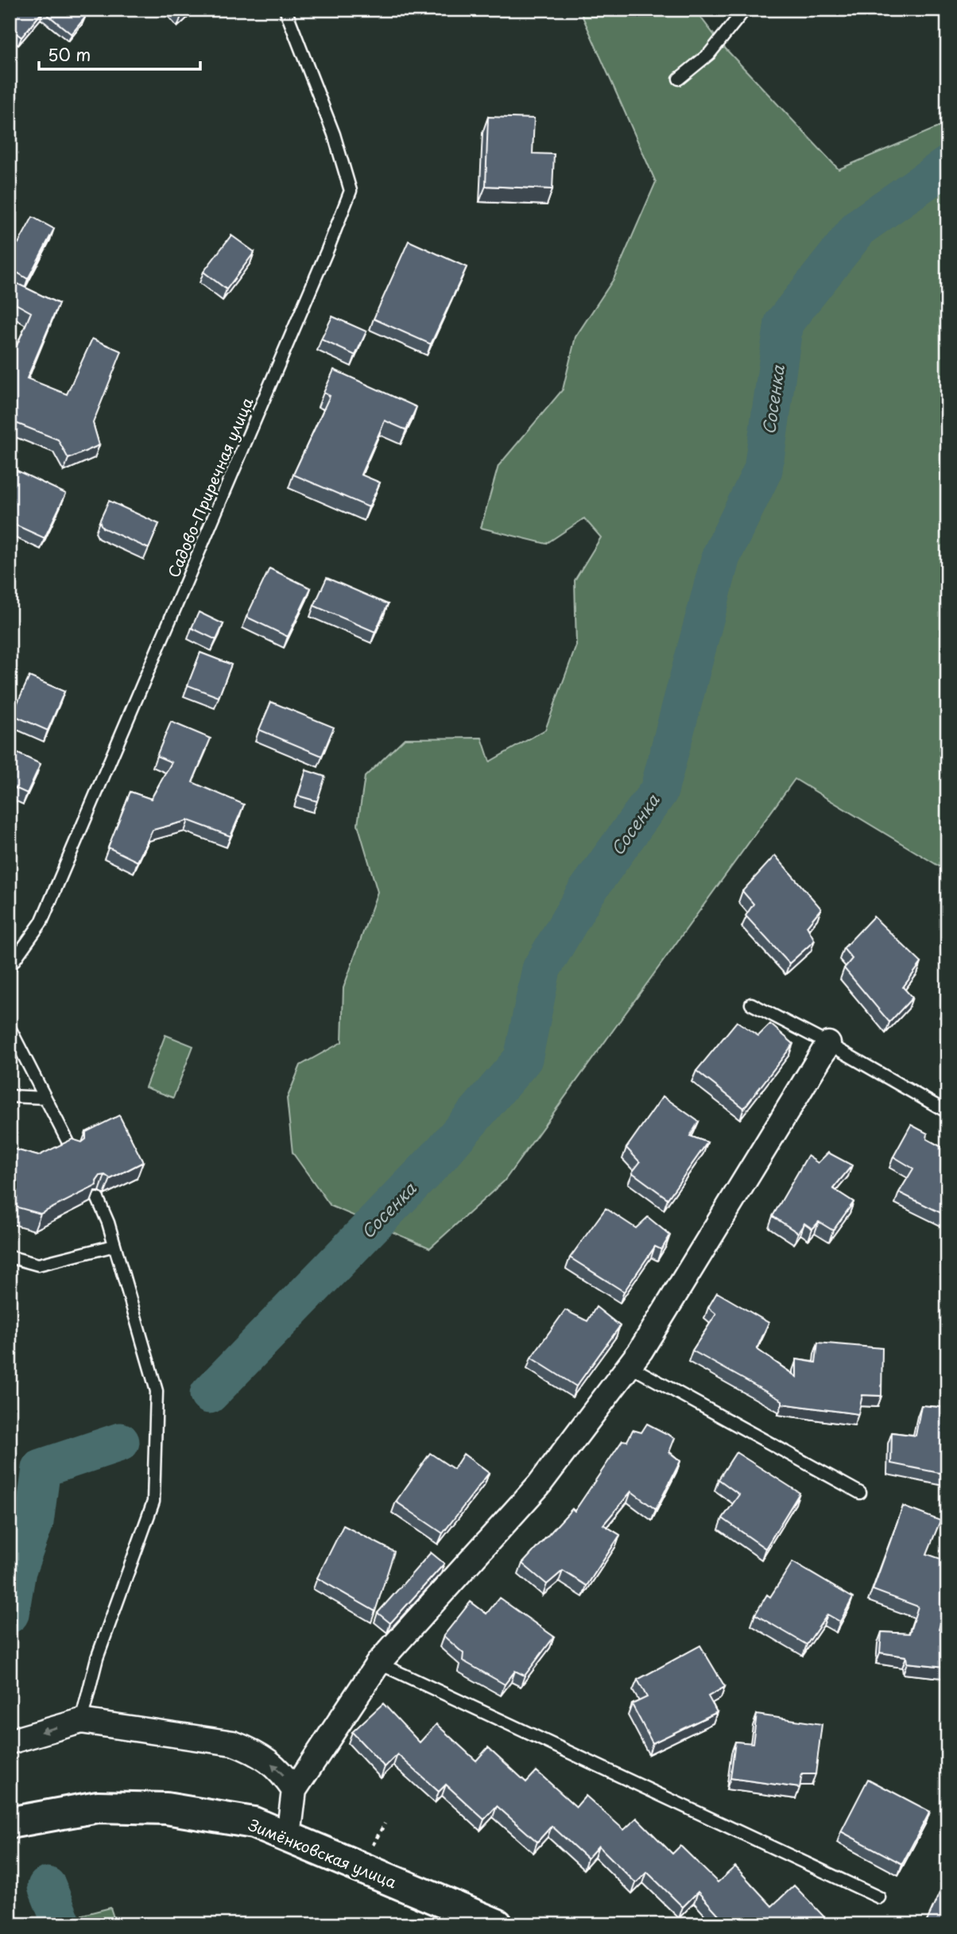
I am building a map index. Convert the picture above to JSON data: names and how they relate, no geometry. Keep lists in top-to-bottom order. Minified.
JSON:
{"streets":{"main road":["Зимёнковская улица"],"lane":["Садово-Приречная улица"]},"water":["Сосенка"],"scale_bar":"50 m"}
